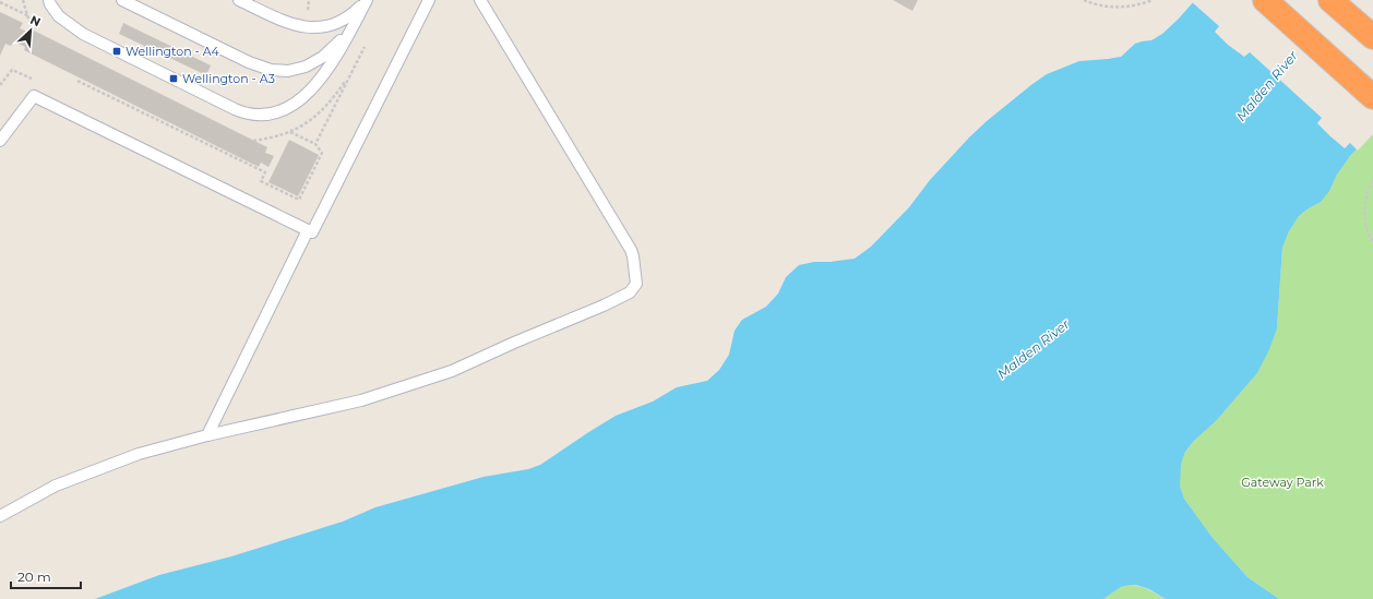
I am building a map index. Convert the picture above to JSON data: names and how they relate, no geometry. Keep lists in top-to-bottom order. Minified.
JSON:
{"water":["Malden River"],"parks":["Gateway Park"],"places":{"transit":["Wellington - A4","Wellington - A3"]},"scale_bar":"20 m","north":"top right"}
